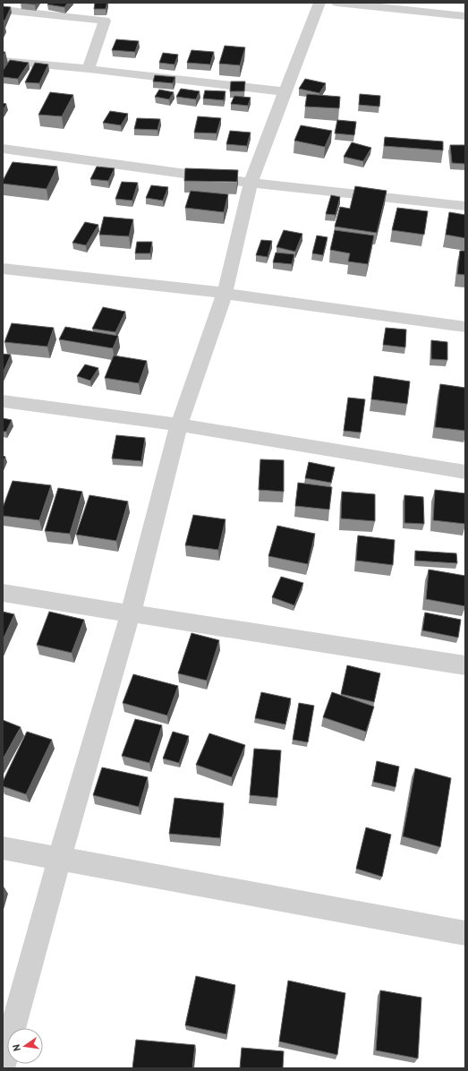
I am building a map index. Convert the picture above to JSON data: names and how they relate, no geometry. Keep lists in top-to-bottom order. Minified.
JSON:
{"north":"left"}
